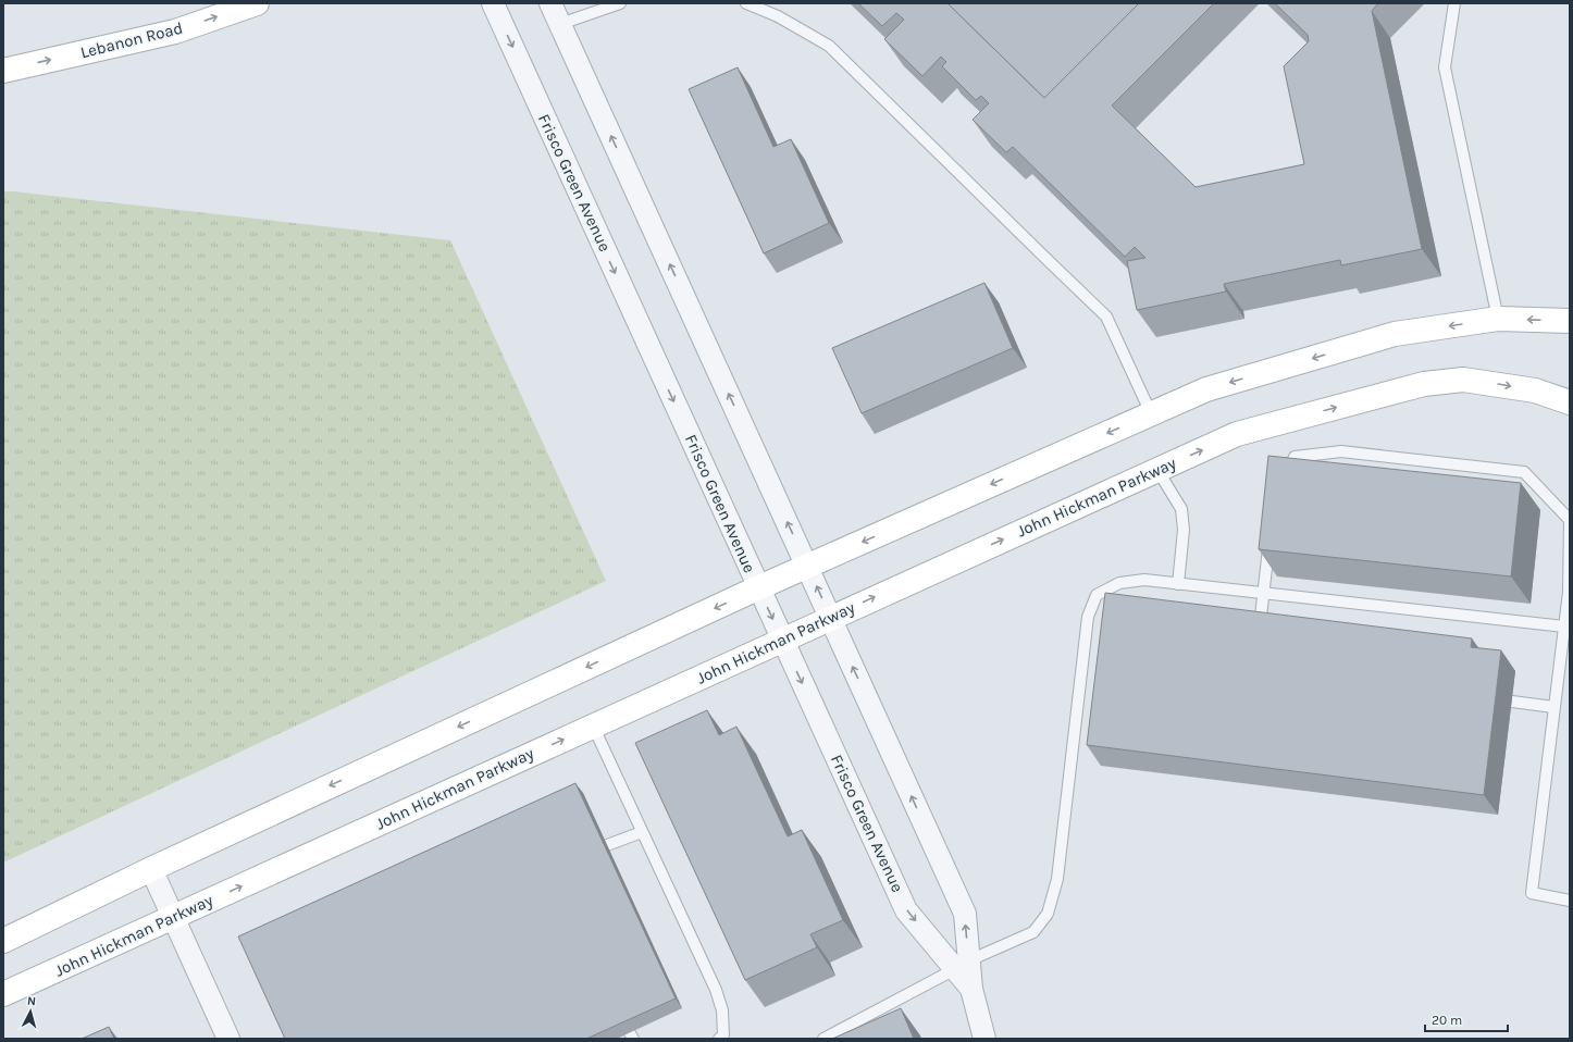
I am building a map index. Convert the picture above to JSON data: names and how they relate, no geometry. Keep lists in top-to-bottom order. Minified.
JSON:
{"streets":{"street":["Lebanon Road","Frisco Green Avenue","John Hickman Parkway"]},"crossings":[["Frisco Green Avenue","John Hickman Parkway"]],"one_way":["Lebanon Road"],"scale_bar":"20 m","north":"top"}
